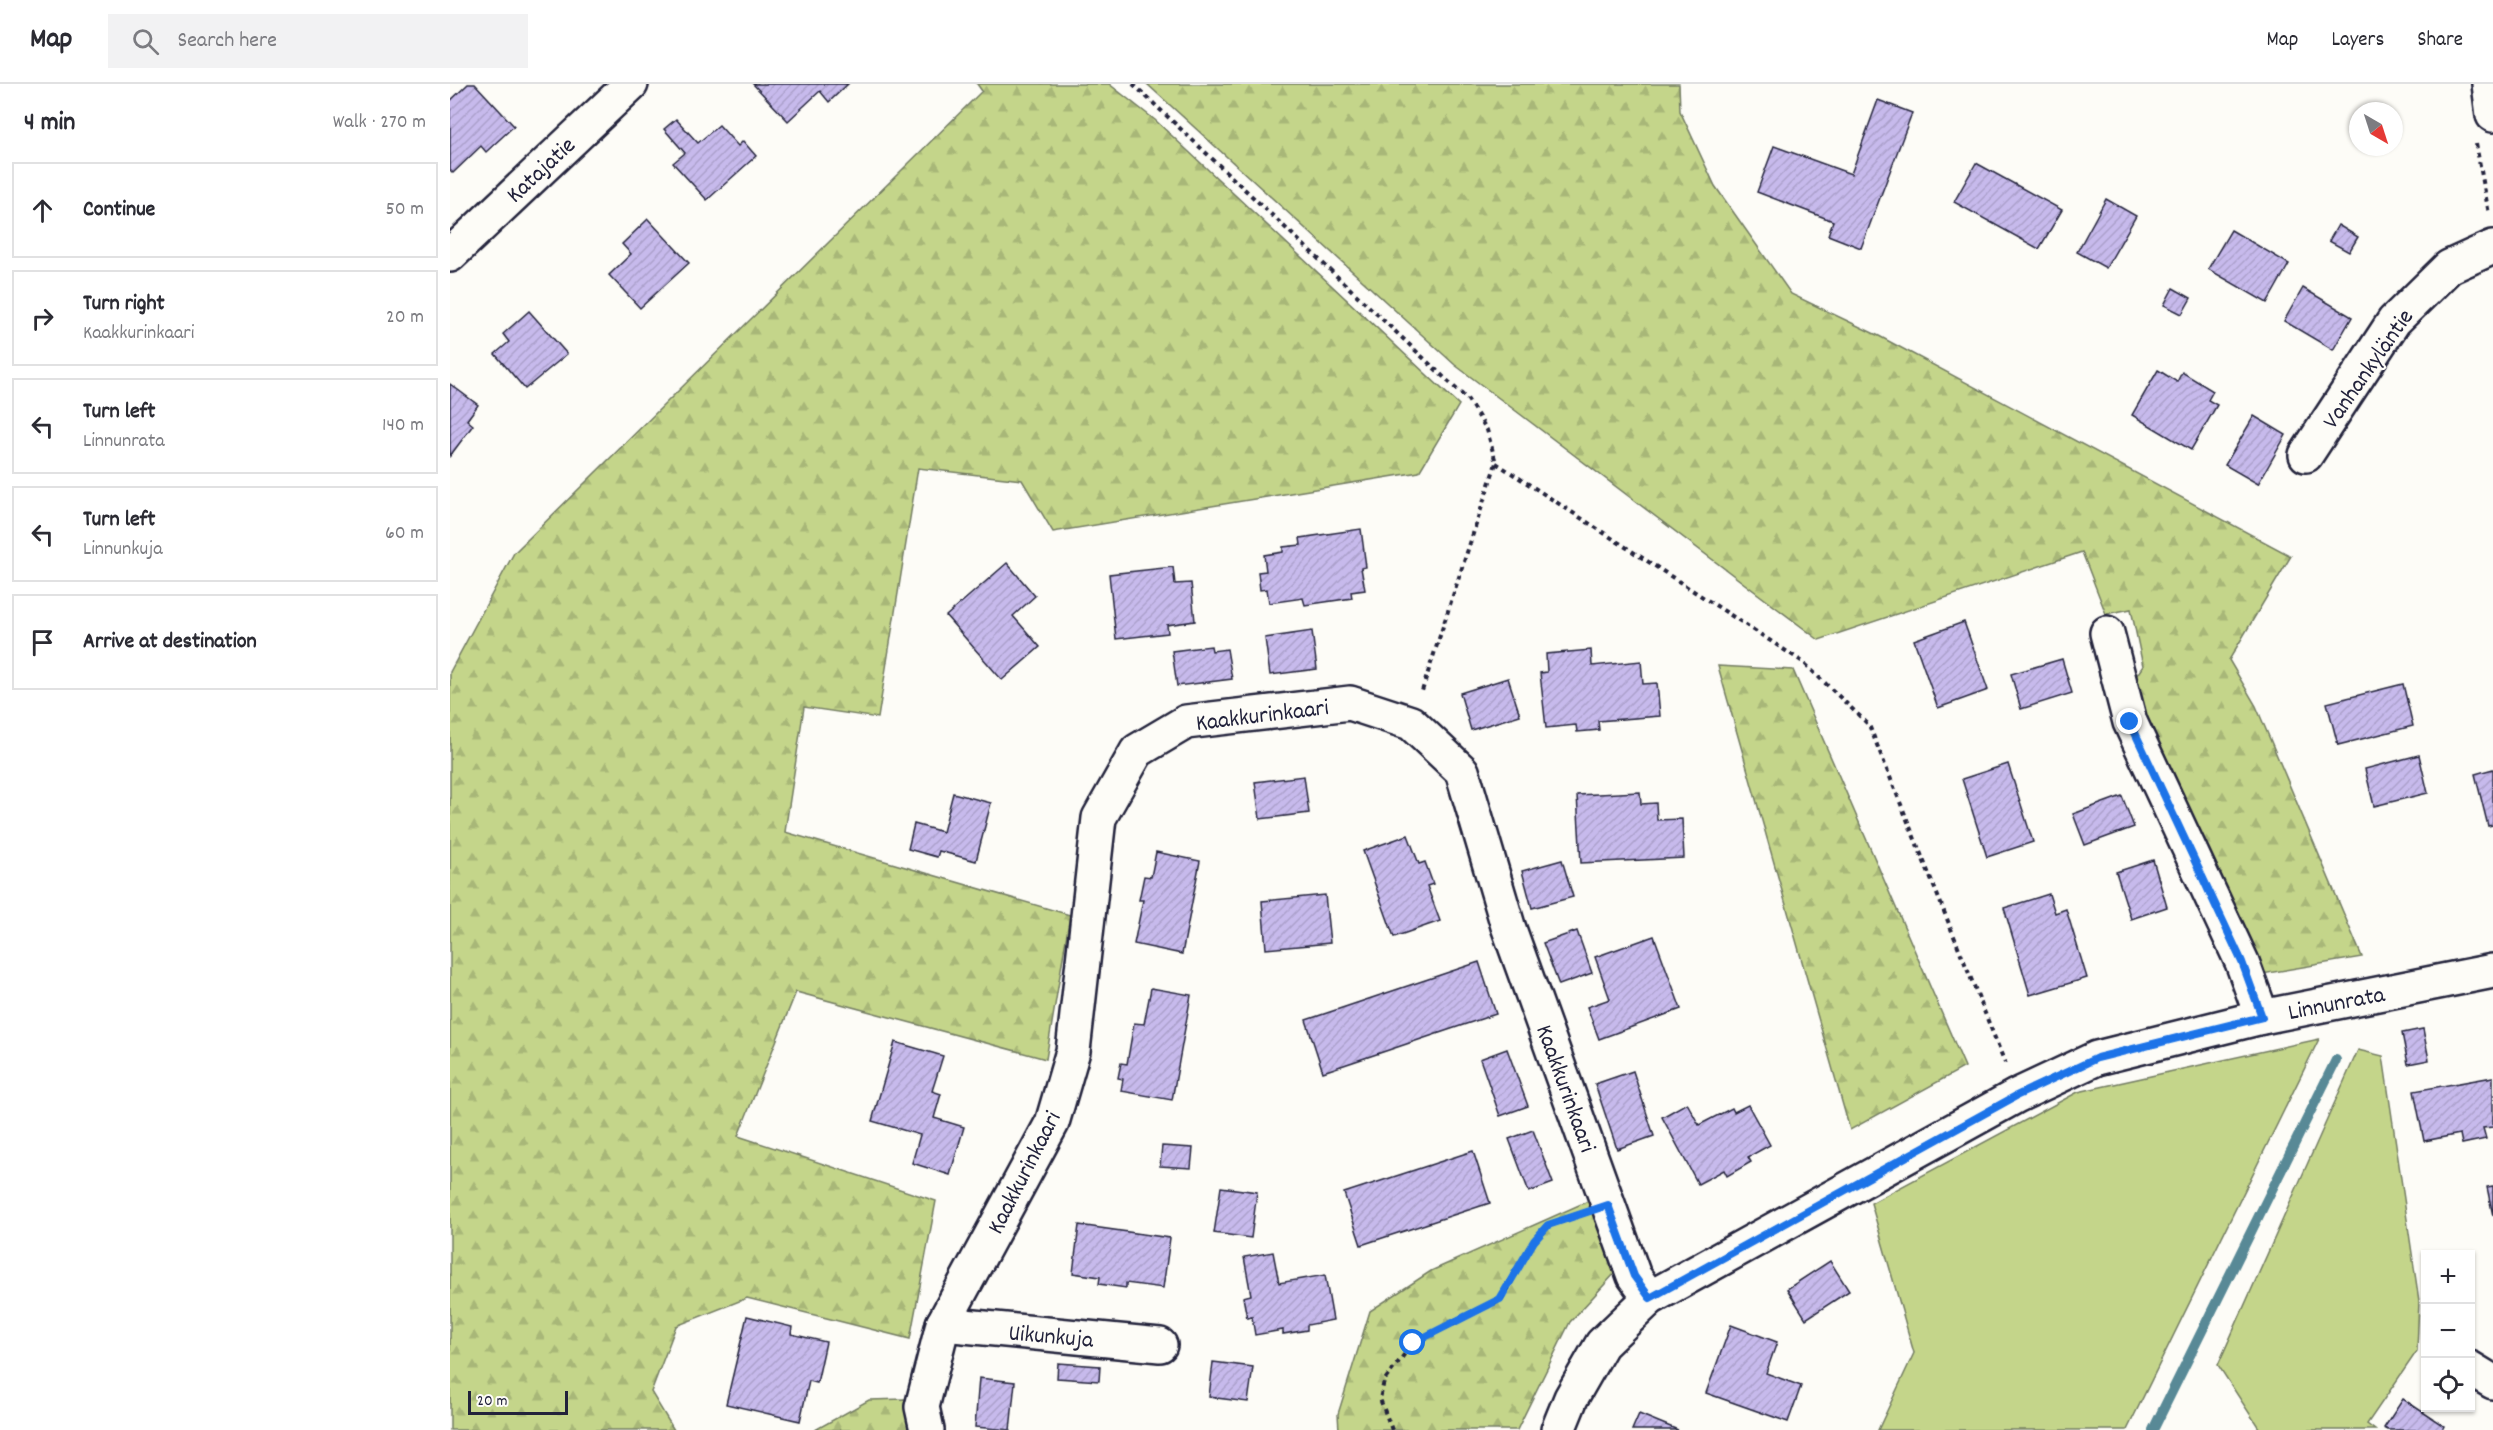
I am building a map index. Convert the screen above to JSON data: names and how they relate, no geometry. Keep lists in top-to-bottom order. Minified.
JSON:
{"streets":{"street":["Katajatie","Vanhankyläntie","Kaakkurinkaari","Linnunrata","Uikunkuja"]},"crossings":[["Kaakkurinkaari","Linnunrata"],["Kaakkurinkaari","Uikunkuja"]],"scale_bar":"20 m","north":"bottom right","page":{"header":"Map","search":"Search here","nav":["Map","Layers","Share"],"heading":["4 min","Walk · 270 m"],"list":[["Continue","50 m"],["Turn right","Kaakkurinkaari","20 m"],["Turn left","Linnunrata","140 m"],["Turn left","Linnunkuja","60 m"],"Arrive at destination"],"map_buttons":["+","−"],"scale":"20 m"}}
